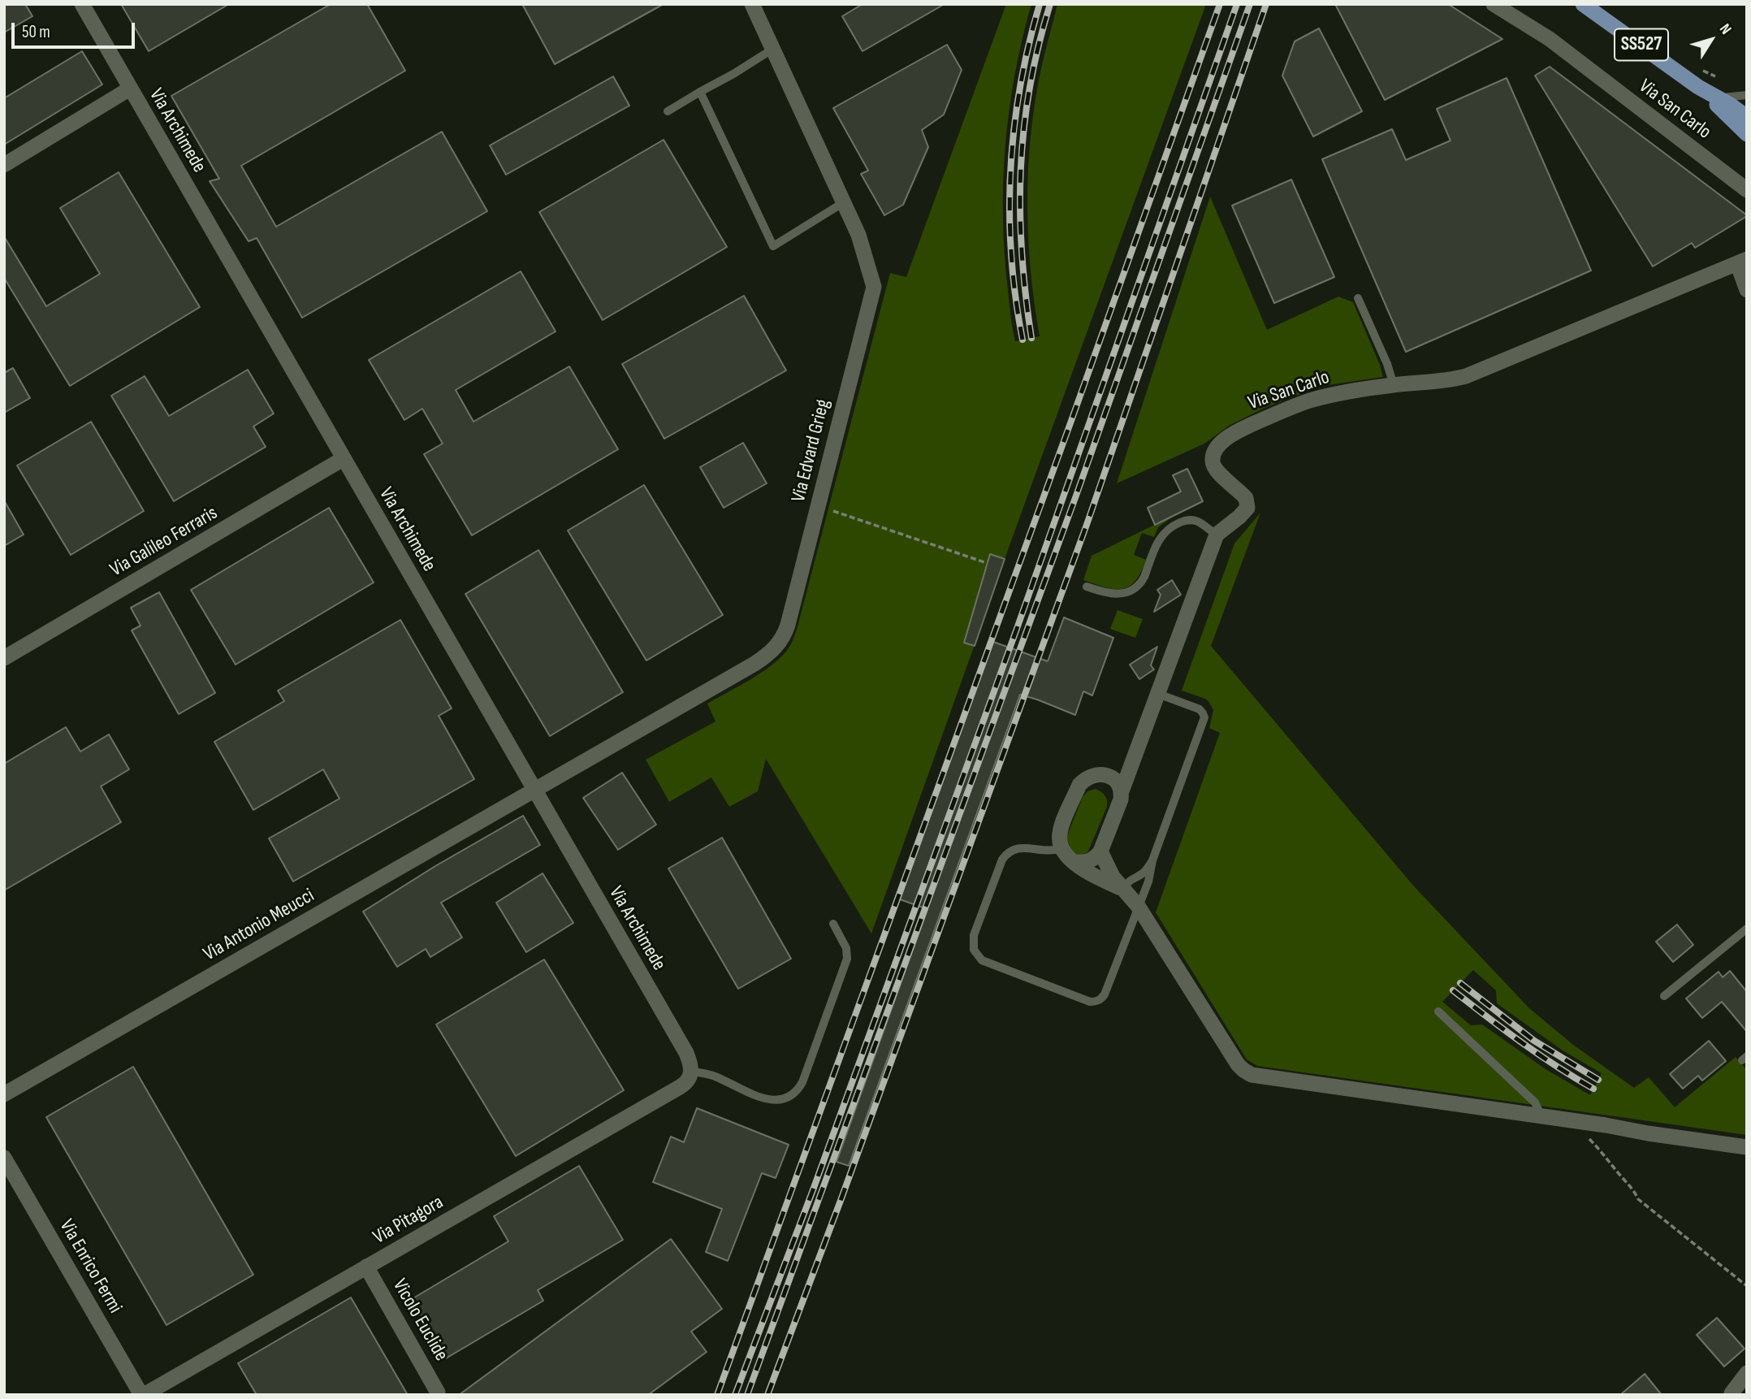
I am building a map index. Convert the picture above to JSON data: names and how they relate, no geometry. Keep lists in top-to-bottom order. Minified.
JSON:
{"streets":{"main road":["SS527"],"street":["Via San Carlo","Via Archimede","Via Edvard Grieg","Via Galileo Ferraris","Via Antonio Meucci","Via Pitagora","Via Enrico Fermi","Vicolo Euclide"]},"crossings":[["Via Archimede","Via Edvard Grieg"],["Via Archimede","Via Galileo Ferraris"],["Via Archimede","Via Antonio Meucci"],["Via Archimede","Via Pitagora"],["Via Edvard Grieg","Via Antonio Meucci"],["Via Pitagora","Via Enrico Fermi"],["Via Pitagora","Vicolo Euclide"]],"scale_bar":"50 m","north":"top right"}
